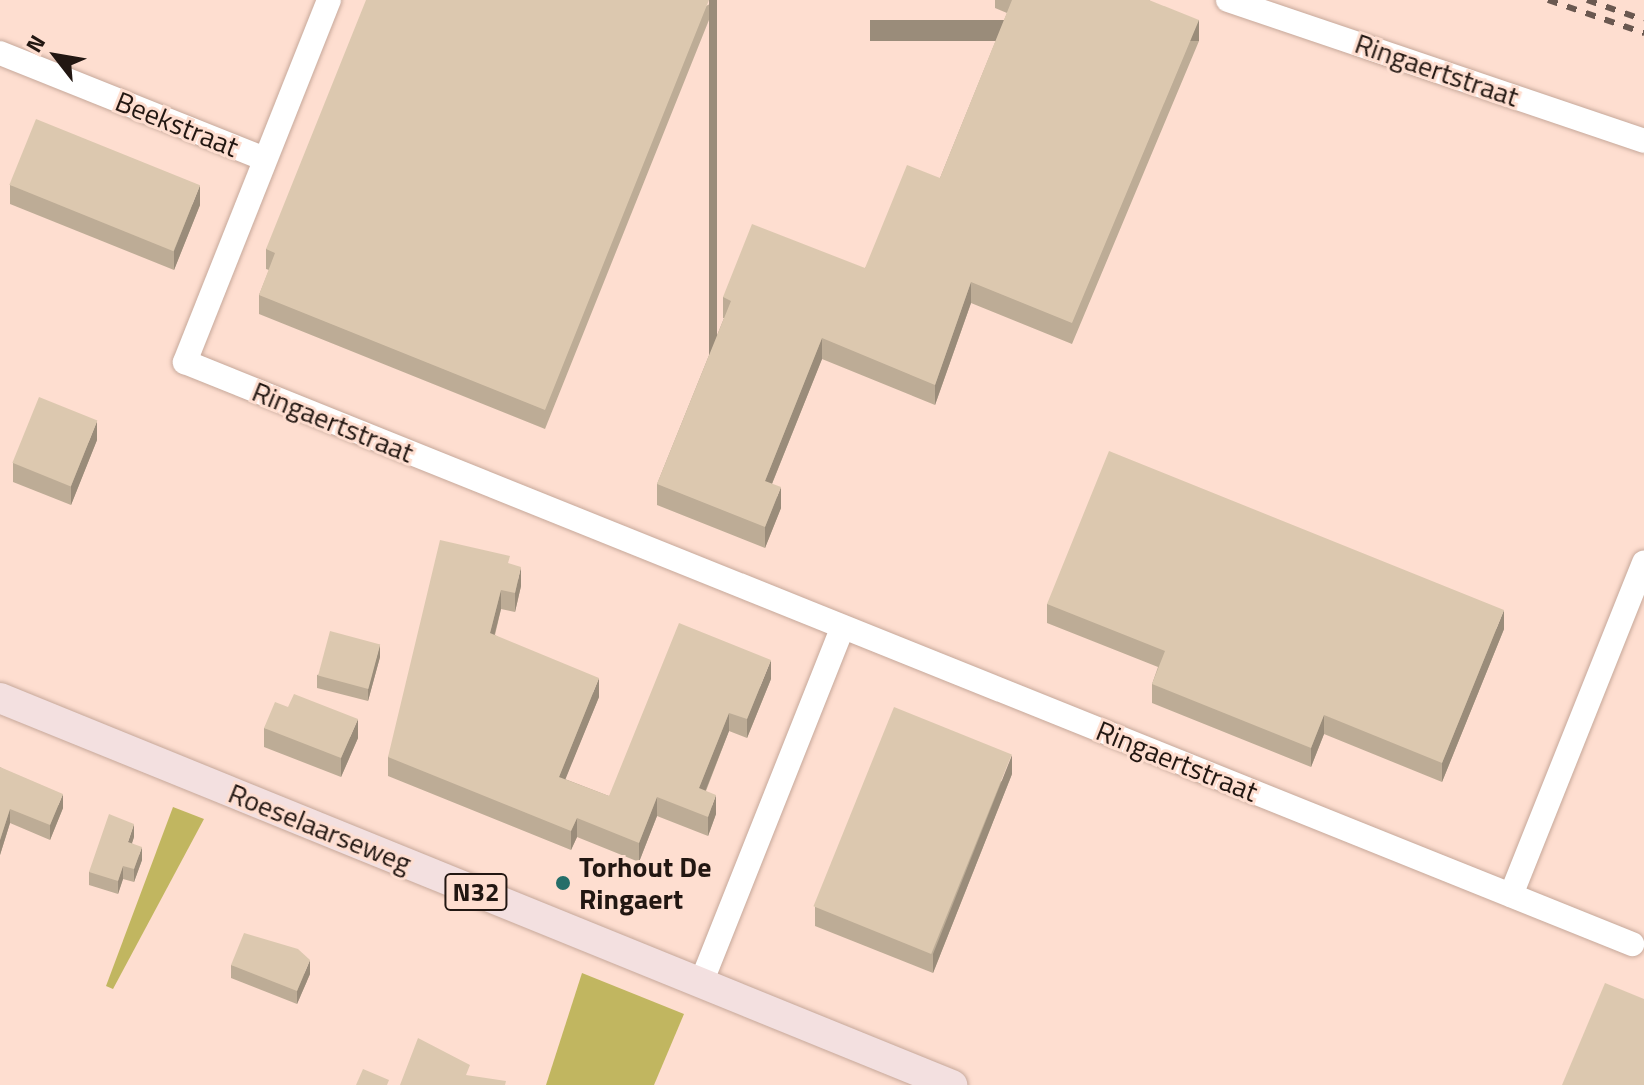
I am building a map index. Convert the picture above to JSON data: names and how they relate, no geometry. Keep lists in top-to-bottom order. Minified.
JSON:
{"streets":{"main road":["Roeselaarseweg","N32"],"street":["Ringaertstraat","Beekstraat"]},"crossings":[["Ringaertstraat","Beekstraat"]],"places":["Torhout De Ringaert"],"north":"top left"}
